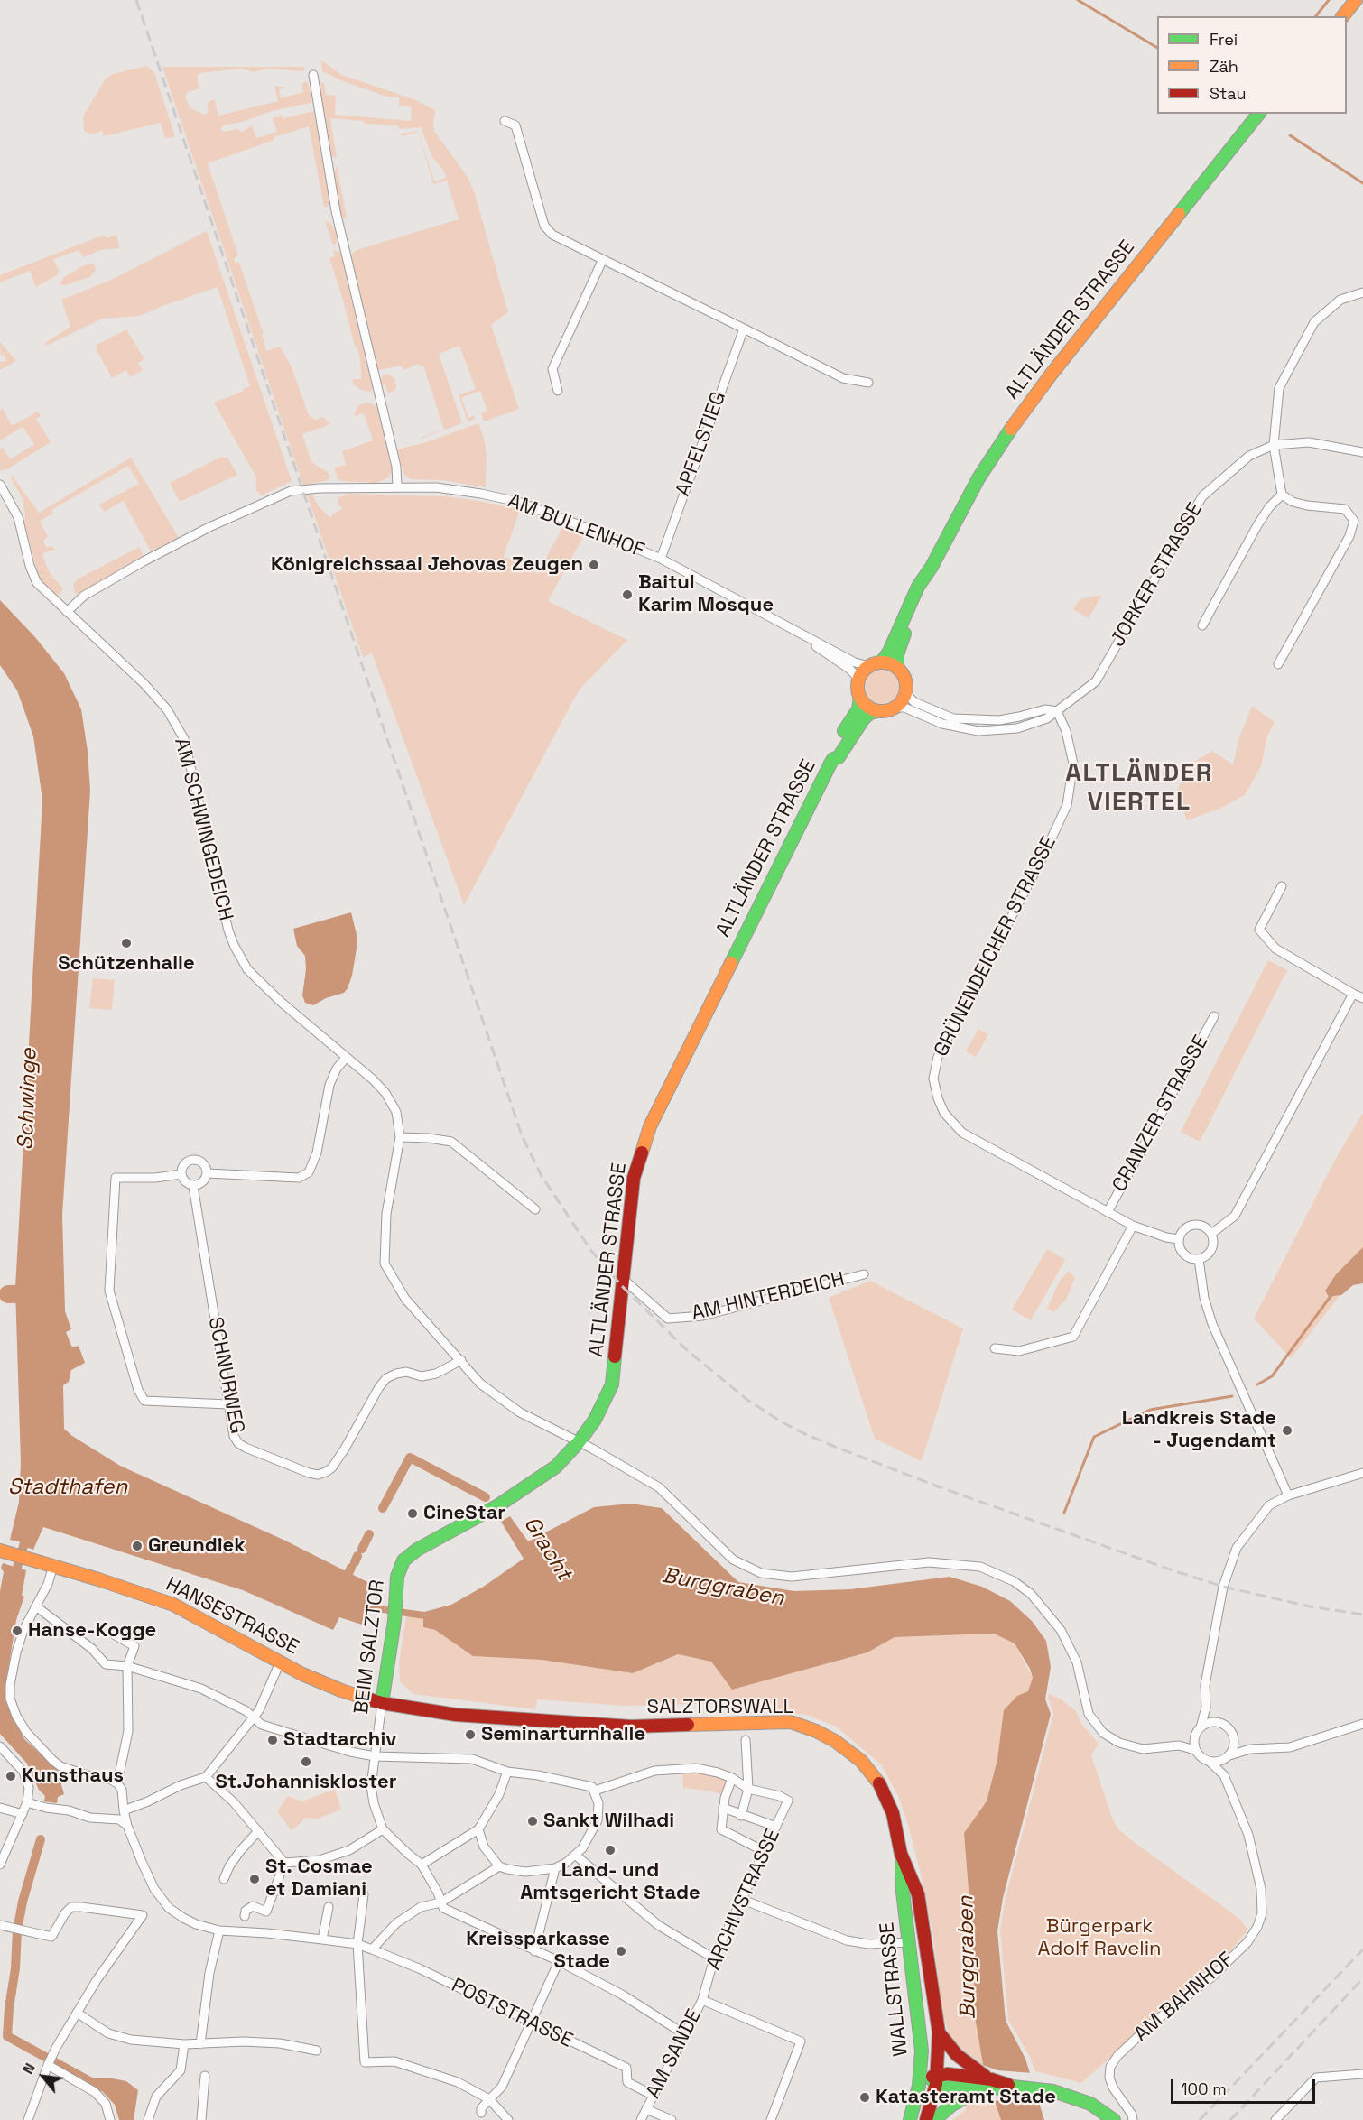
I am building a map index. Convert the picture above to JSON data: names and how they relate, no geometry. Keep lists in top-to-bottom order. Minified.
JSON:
{"streets":{"main road":["ALTLÄNDER STRASSE","HANSESTRASSE","BEIM SALZTOR","SALZTORSWALL","WALLSTRASSE"],"street":["APFELSTIEG","AM BULLENHOF","JORKER STRASSE","AM SCHWINGEDEICH","GRÜNENDEICHER STRASSE","CRANZER STRASSE","AM HINTERDEICH","SCHNURWEG","ARCHIVSTRASSE","AM BAHNHOF","POSTSTRASSE","AM SANDE"]},"crossings":[["ALTLÄNDER STRASSE","AM BULLENHOF"],["ALTLÄNDER STRASSE","JORKER STRASSE"],["ALTLÄNDER STRASSE","AM SCHWINGEDEICH"],["ALTLÄNDER STRASSE","AM HINTERDEICH"],["ALTLÄNDER STRASSE","BEIM SALZTOR"],["APFELSTIEG","AM BULLENHOF"],["AM BULLENHOF","JORKER STRASSE"],["AM BULLENHOF","AM SCHWINGEDEICH"],["JORKER STRASSE","GRÜNENDEICHER STRASSE"],["AM SCHWINGEDEICH","SCHNURWEG"],["GRÜNENDEICHER STRASSE","CRANZER STRASSE"],["HANSESTRASSE","BEIM SALZTOR"],["HANSESTRASSE","SALZTORSWALL"],["BEIM SALZTOR","SALZTORSWALL"],["SALZTORSWALL","WALLSTRASSE"],["ARCHIVSTRASSE","AM SANDE"],["POSTSTRASSE","AM SANDE"]],"districts":["ALTLÄNDER VIERTEL"],"water":["Schwinge","Stadthafen","Gracht","Burggraben"],"parks":["Bürgerpark Adolf Ravelin"],"places":["Königreichssaal Jehovas Zeugen","Baitul Karim Mosque","Schützenhalle","Landkreis Stade - Jugendamt","CineStar","Greundiek","Hanse-Kogge","Seminarturnhalle","Stadtarchiv","St.Johanniskloster","Kunsthaus","Sankt Wilhadi","Land- und Amtsgericht Stade","St. Cosmae et Damiani","Kreissparkasse Stade","Katasteramt Stade"],"legend":["Frei","Zäh","Stau"],"scale_bar":"100 m","north":"top left"}
